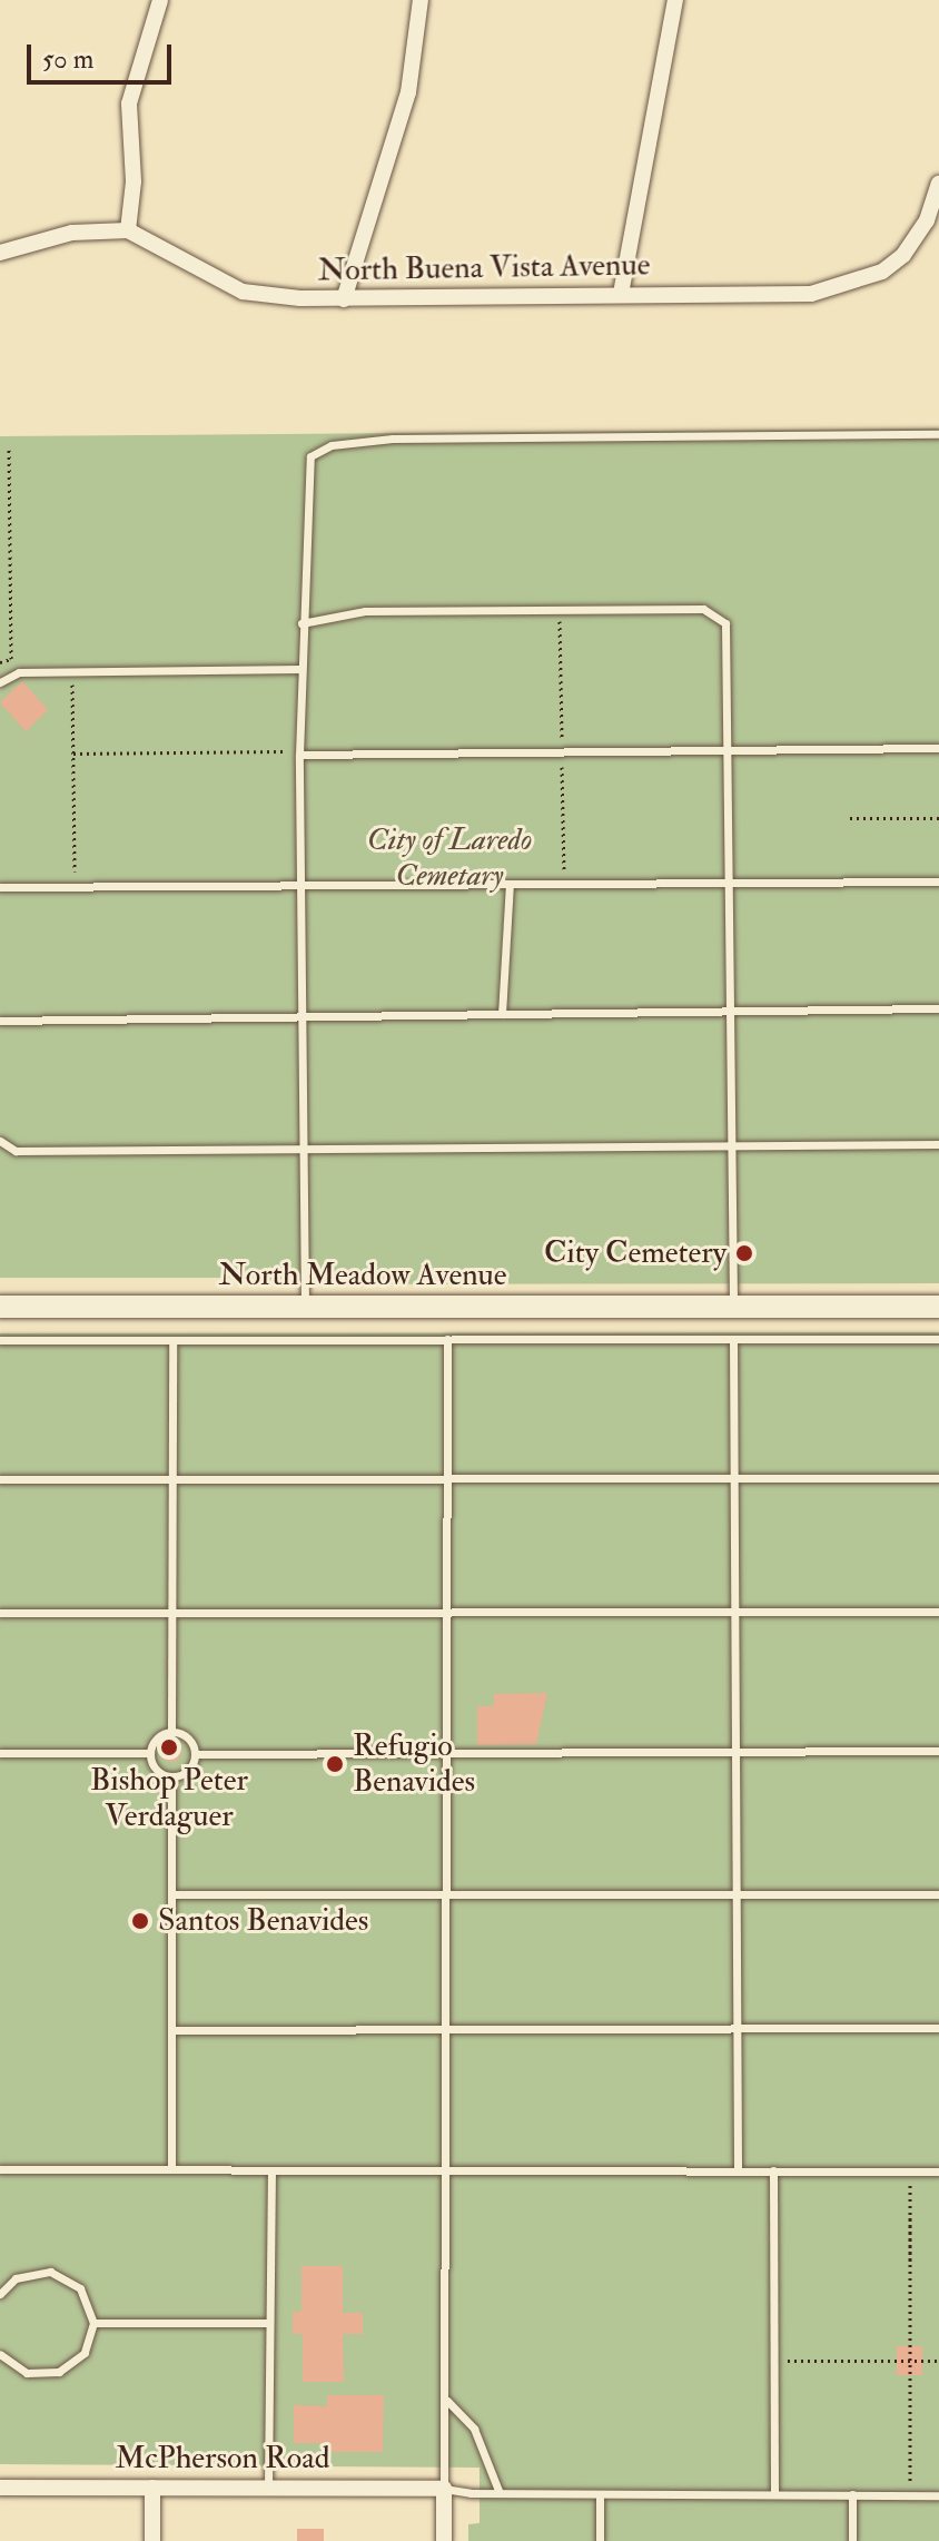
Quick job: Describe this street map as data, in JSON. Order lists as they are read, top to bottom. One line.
{"streets":{"main road":["North Meadow Avenue"],"street":["North Buena Vista Avenue","McPherson Road"]},"parks":["City of Laredo Cemetary"],"places":["City Cemetery","Bishop Peter Verdaguer","Refugio Benavides","Santos Benavides"],"scale_bar":"50 m"}
